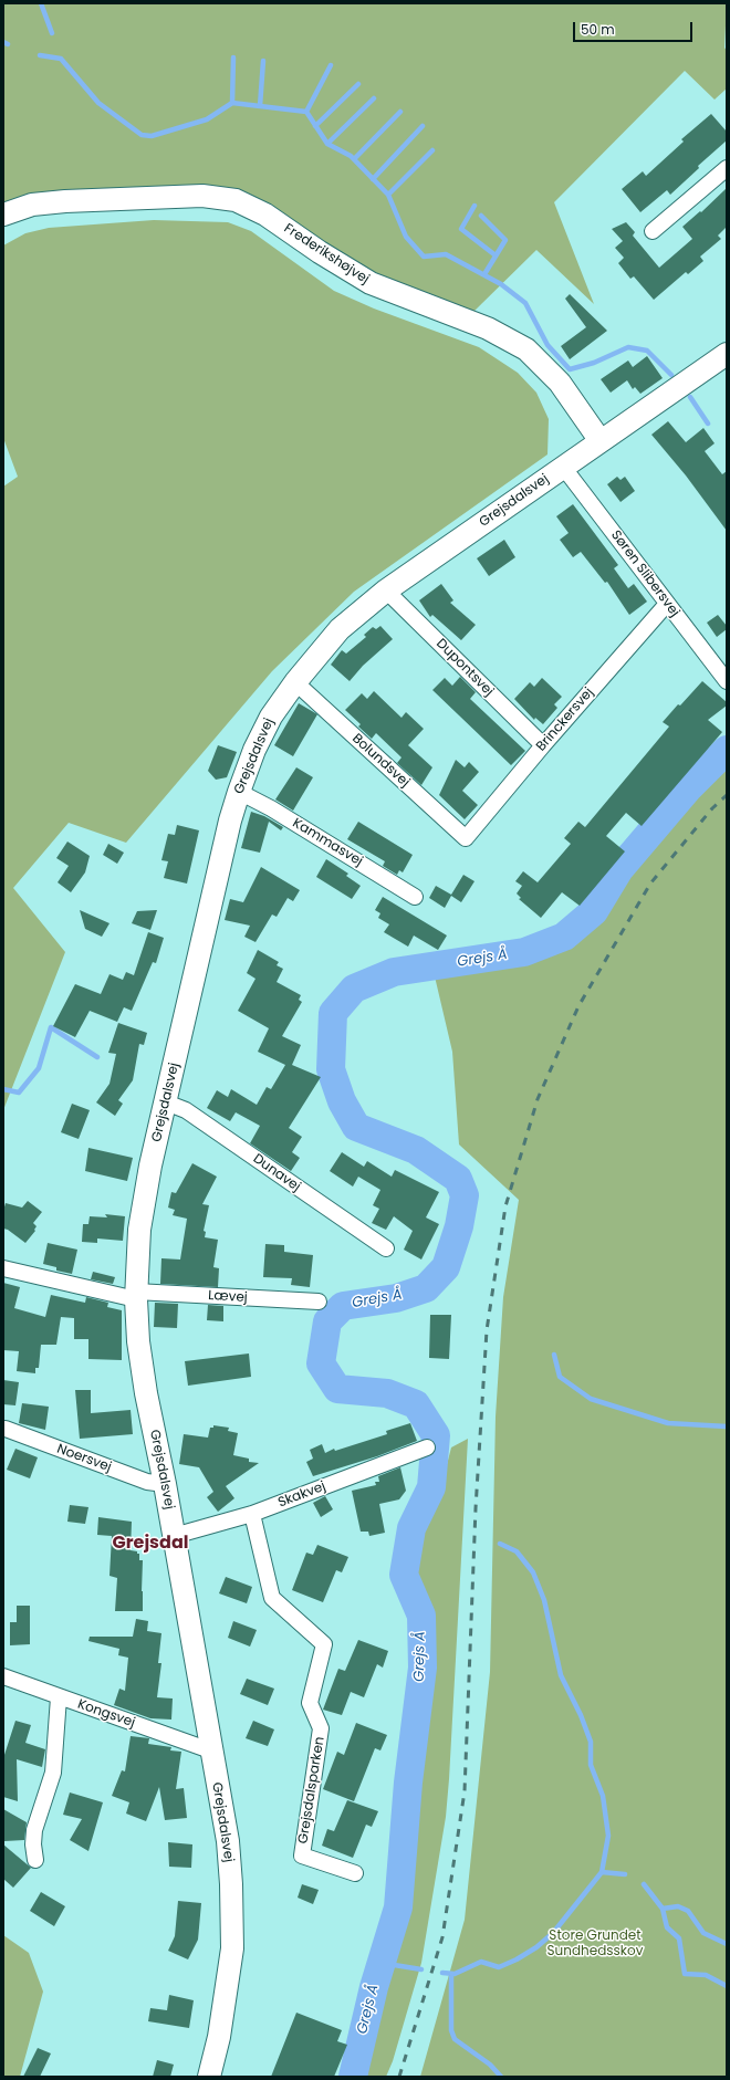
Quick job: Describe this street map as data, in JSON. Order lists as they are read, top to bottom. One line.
{"streets":{"street":["Frederikshøjvej","Grejsdalsvej","Søren Slibersvej","Dupontsvej","Brinckersvej","Bolundsvej","Kammasvej","Dunavej","Lævej","Noersvej","Skakvej","Kongsvej","Grejsdalsparken"]},"crossings":[["Frederikshøjvej","Grejsdalsvej"],["Grejsdalsvej","Søren Slibersvej"],["Grejsdalsvej","Dupontsvej"],["Grejsdalsvej","Bolundsvej"],["Grejsdalsvej","Kammasvej"],["Grejsdalsvej","Dunavej"],["Grejsdalsvej","Lævej"],["Grejsdalsvej","Noersvej"],["Grejsdalsvej","Skakvej"],["Grejsdalsvej","Kongsvej"],["Søren Slibersvej","Brinckersvej"],["Dupontsvej","Brinckersvej"],["Brinckersvej","Bolundsvej"],["Skakvej","Grejsdalsparken"]],"districts":["Grejsdal"],"water":["Grejs Å"],"parks":["Store Grundet Sundhedsskov"],"scale_bar":"50 m"}
